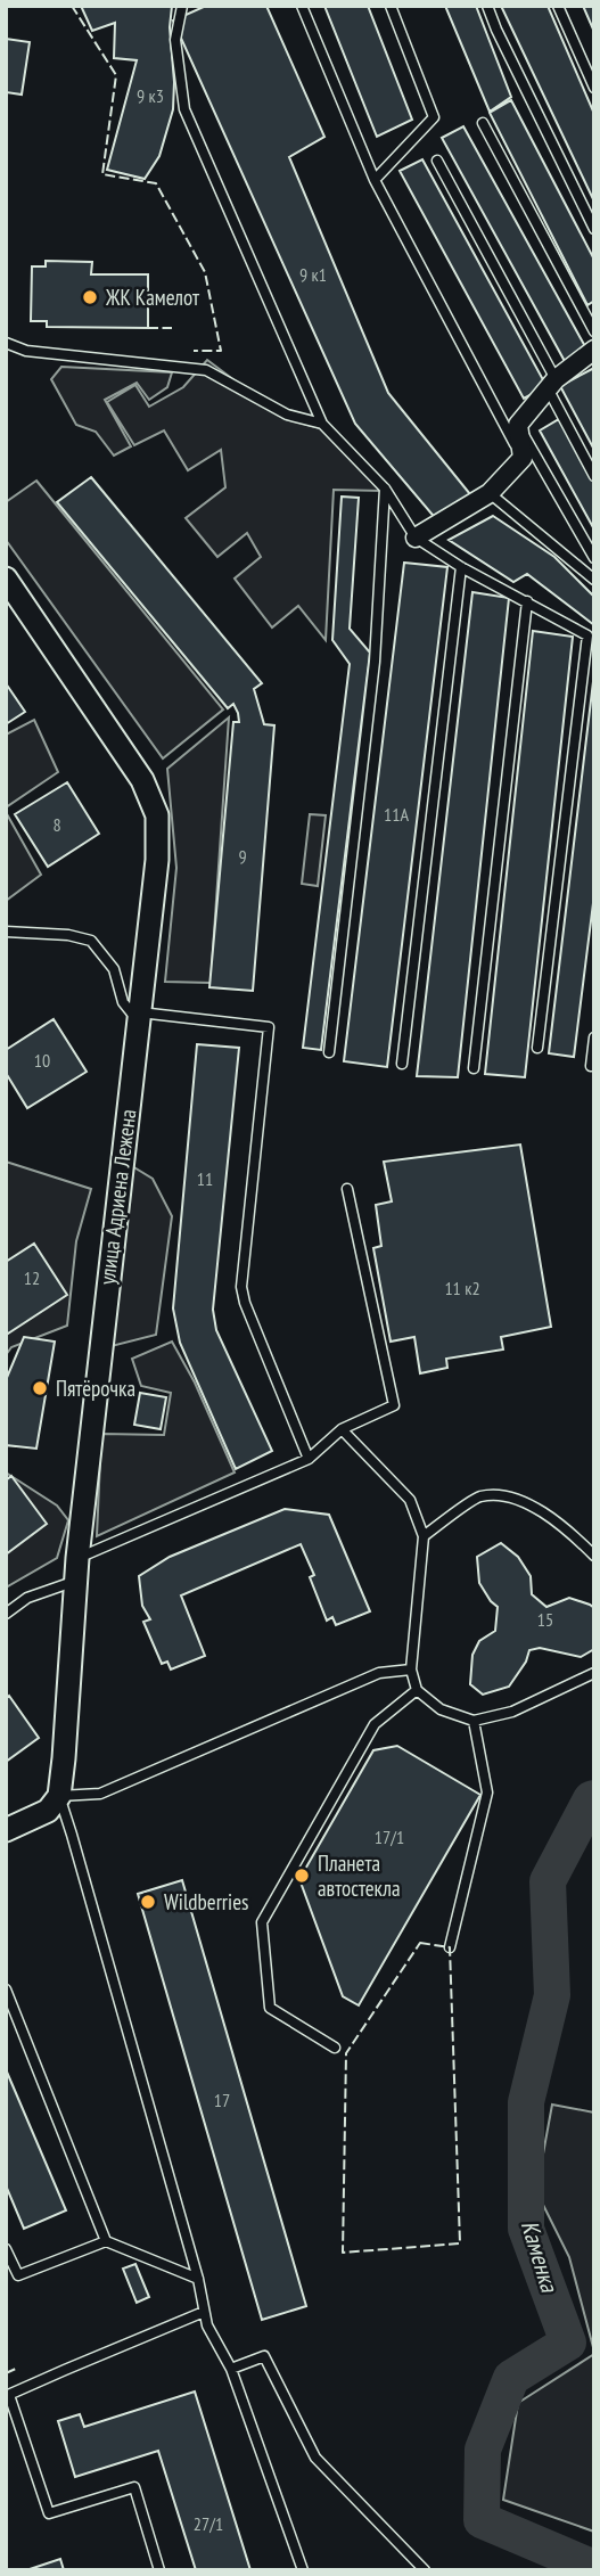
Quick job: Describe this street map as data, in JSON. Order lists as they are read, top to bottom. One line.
{"streets":{"street":["улица Адриена Лежена"]},"water":["Каменка"],"places":["ЖК Камелот","Пятёрочка","Планета автостекла","Wildberries"],"house_numbers":["9 к3","9 к1","11А","8","9","10","11","12","11 к2","15","17/1","17","27/1"]}
